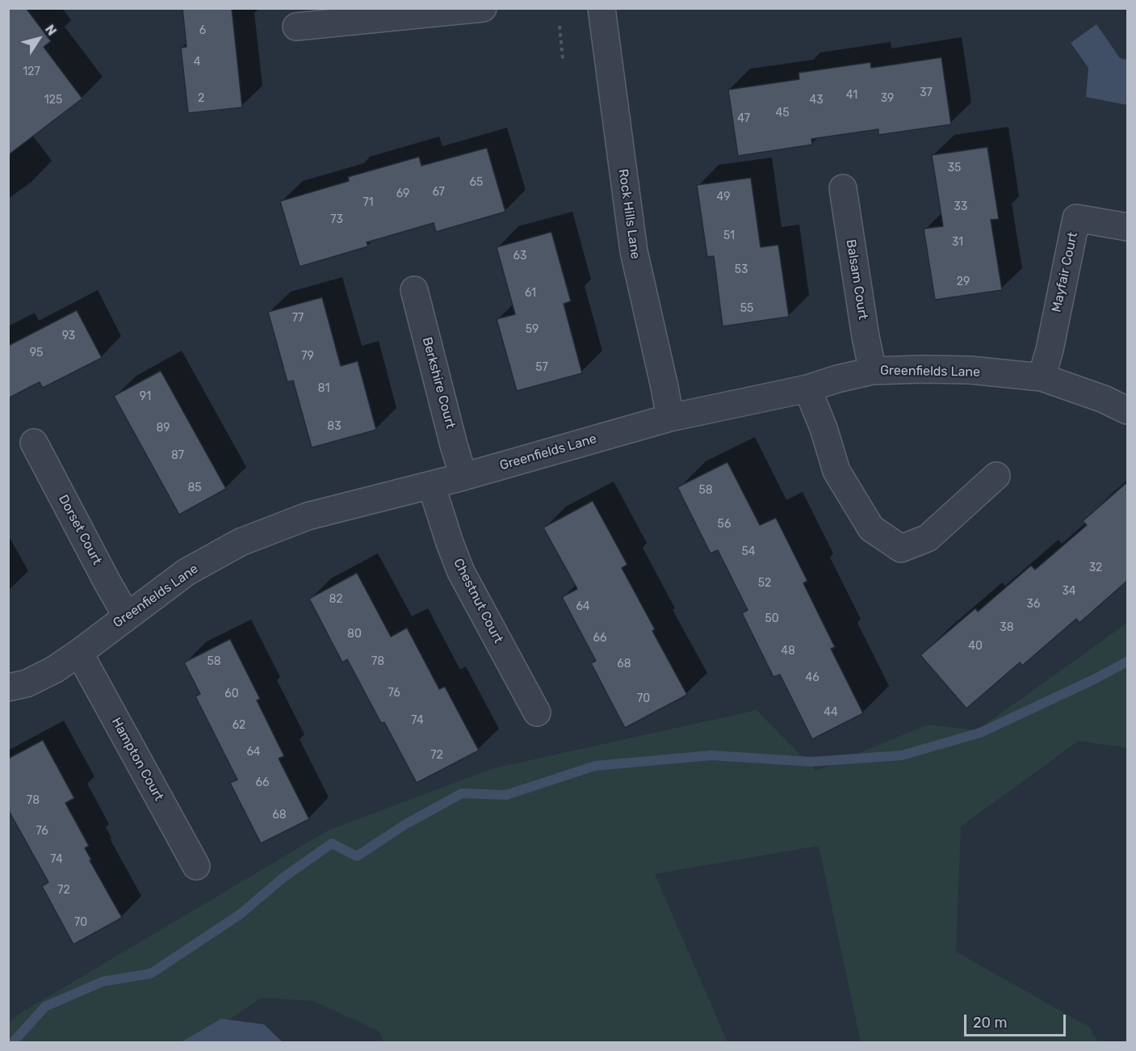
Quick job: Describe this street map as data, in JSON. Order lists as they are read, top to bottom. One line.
{"streets":{"lane":["Rock Hills Lane","Mayfair Court","Balsam Court","Greenfields Lane","Berkshire Court","Dorset Court","Chestnut Court","Hampton Court"]},"crossings":[["Rock Hills Lane","Greenfields Lane"],["Mayfair Court","Greenfields Lane"],["Balsam Court","Greenfields Lane"],["Greenfields Lane","Berkshire Court"],["Greenfields Lane","Dorset Court"],["Greenfields Lane","Chestnut Court"],["Greenfields Lane","Hampton Court"]],"house_numbers":["6","4","127","37","41","2","39","125","43","45","47","35","65","67","69","49","71","33","73","51","31","63","53","29","61","55","77","59","93","95","79","57","81","91","83","89","87","85","58","56","54","32","52","34","82","36","64","50","38","80","66","40","48","58","78","68","46","76","60","70","44","74","62","64","72","66","78","68","76","74","72","70"],"scale_bar":"20 m","north":"top right"}
